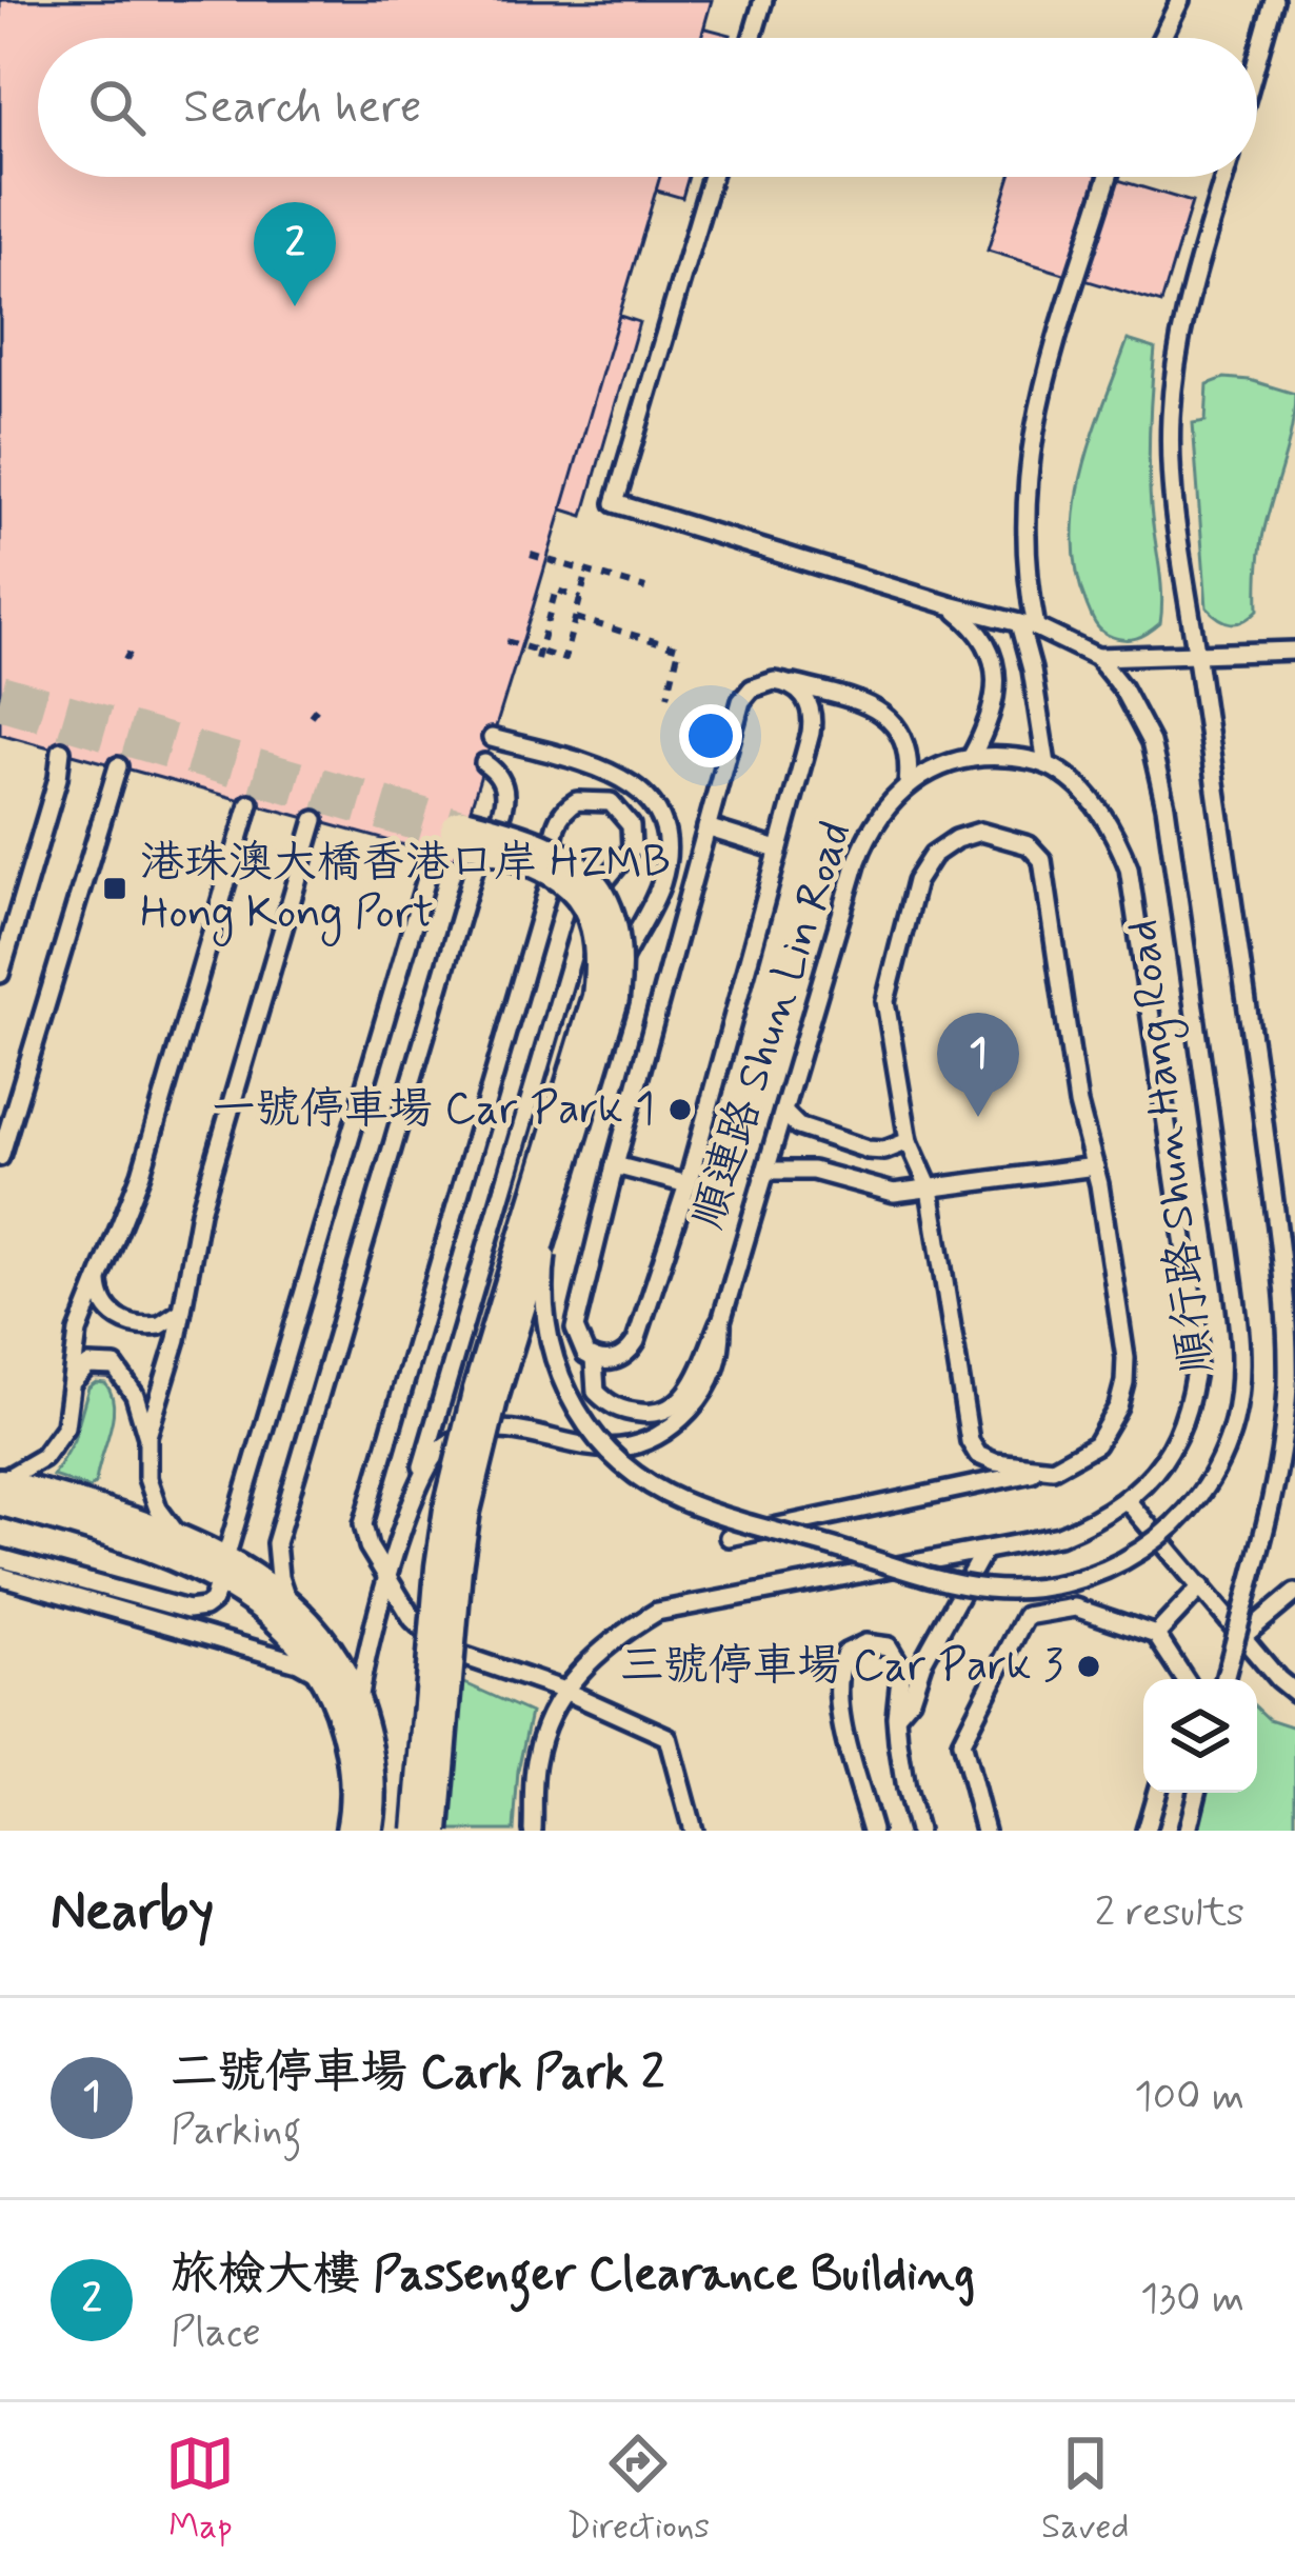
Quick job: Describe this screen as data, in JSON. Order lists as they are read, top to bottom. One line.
{"streets":{"lane":["順連路 Shun Lin Road","順行路 Shun Hang Road"]},"places":{"transit":["港珠澳大橋香港口岸 HZMB Hong Kong Port"],"other":["一號停車場 Car Park 1","三號停車場 Car Park 3"]},"page":{"search":"Search here","pins":["2","1"],"heading":["Nearby","2 results"],"list":[{"mark":"1","name":"二號停車場 Cark Park 2","note":"Parking","value":"100 m"},{"mark":"2","name":"旅檢大樓 Passenger Clearance Building","note":"Place","value":"130 m"}],"nav":["Map","Directions","Saved"]}}
